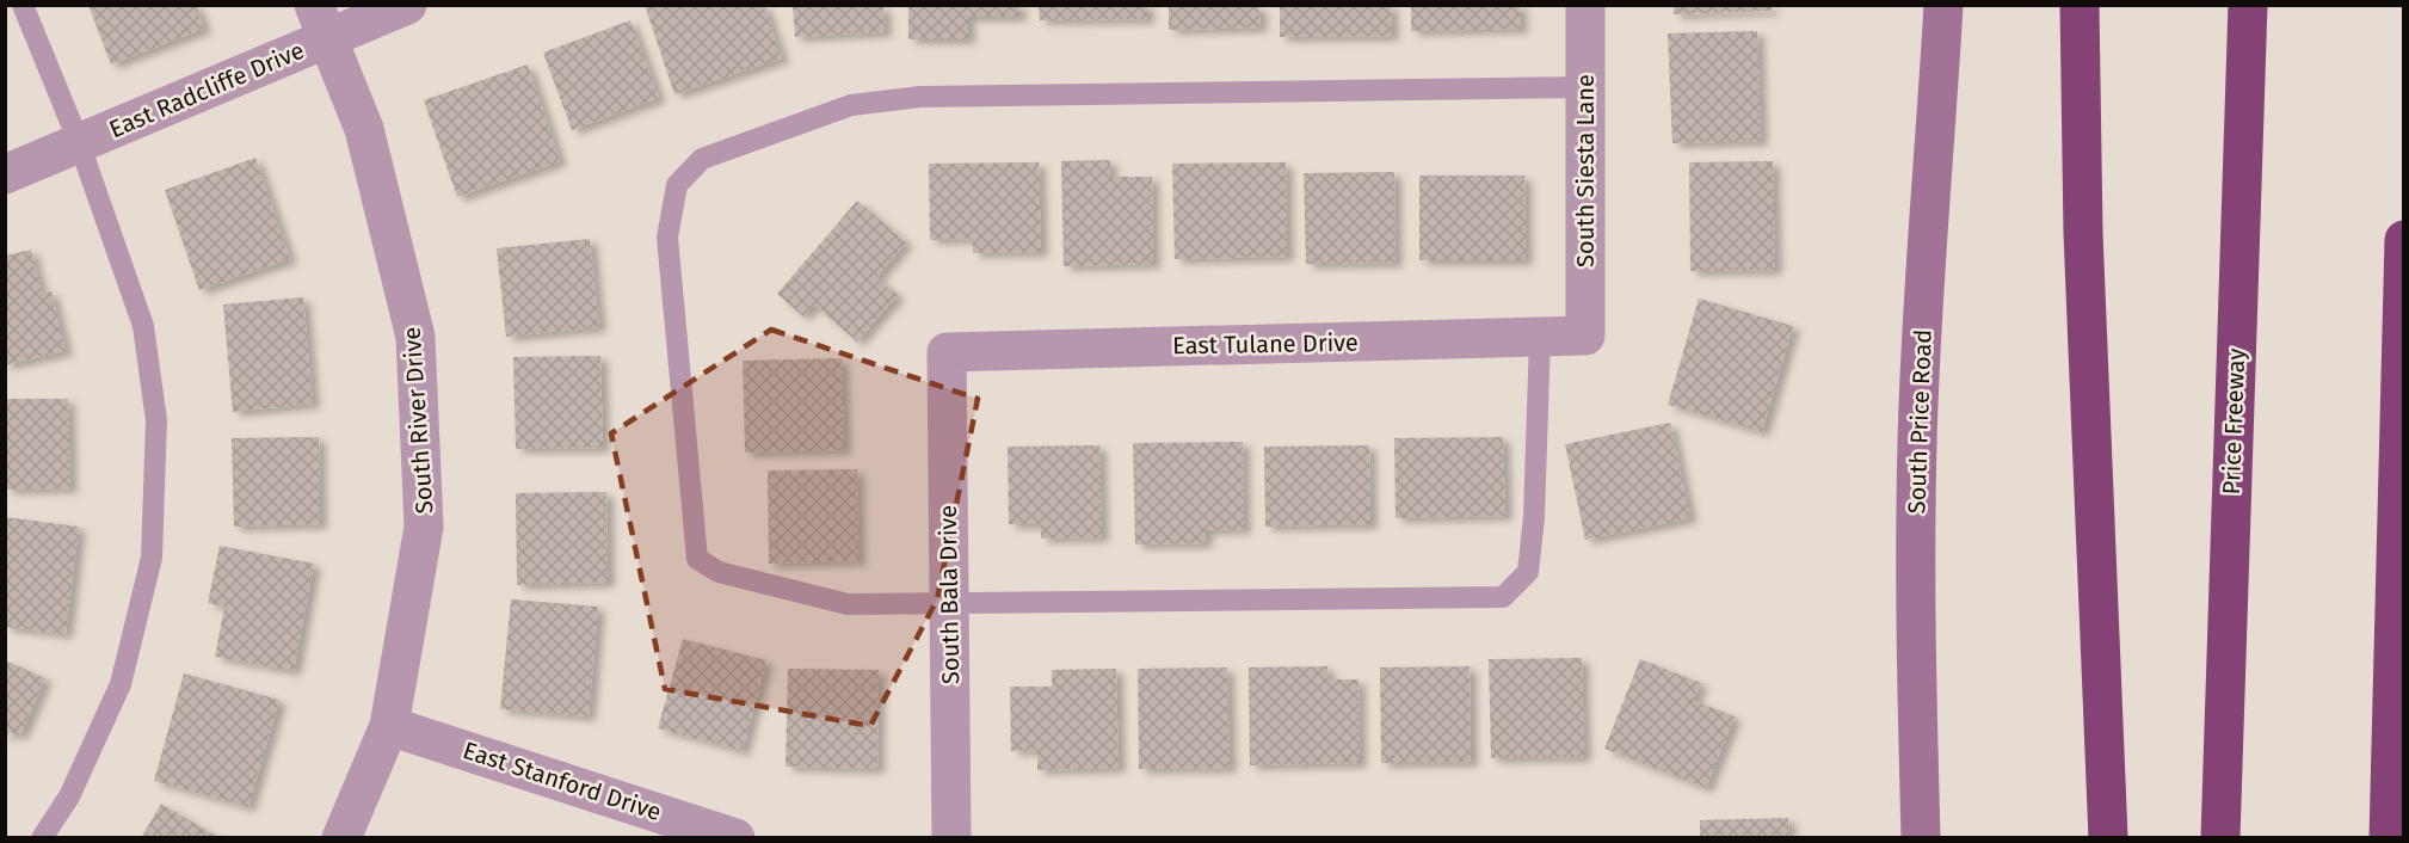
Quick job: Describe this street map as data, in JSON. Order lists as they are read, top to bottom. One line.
{"streets":{"highway":["Price Freeway"],"main road":["South Price Road"],"street":["East Radcliffe Drive","South Siesta Lane","East Tulane Drive","South River Drive","South Bala Drive","East Stanford Drive"]},"crossings":[["East Radcliffe Drive","South River Drive"],["South Siesta Lane","East Tulane Drive"],["East Tulane Drive","South Bala Drive"],["South River Drive","East Stanford Drive"]]}
